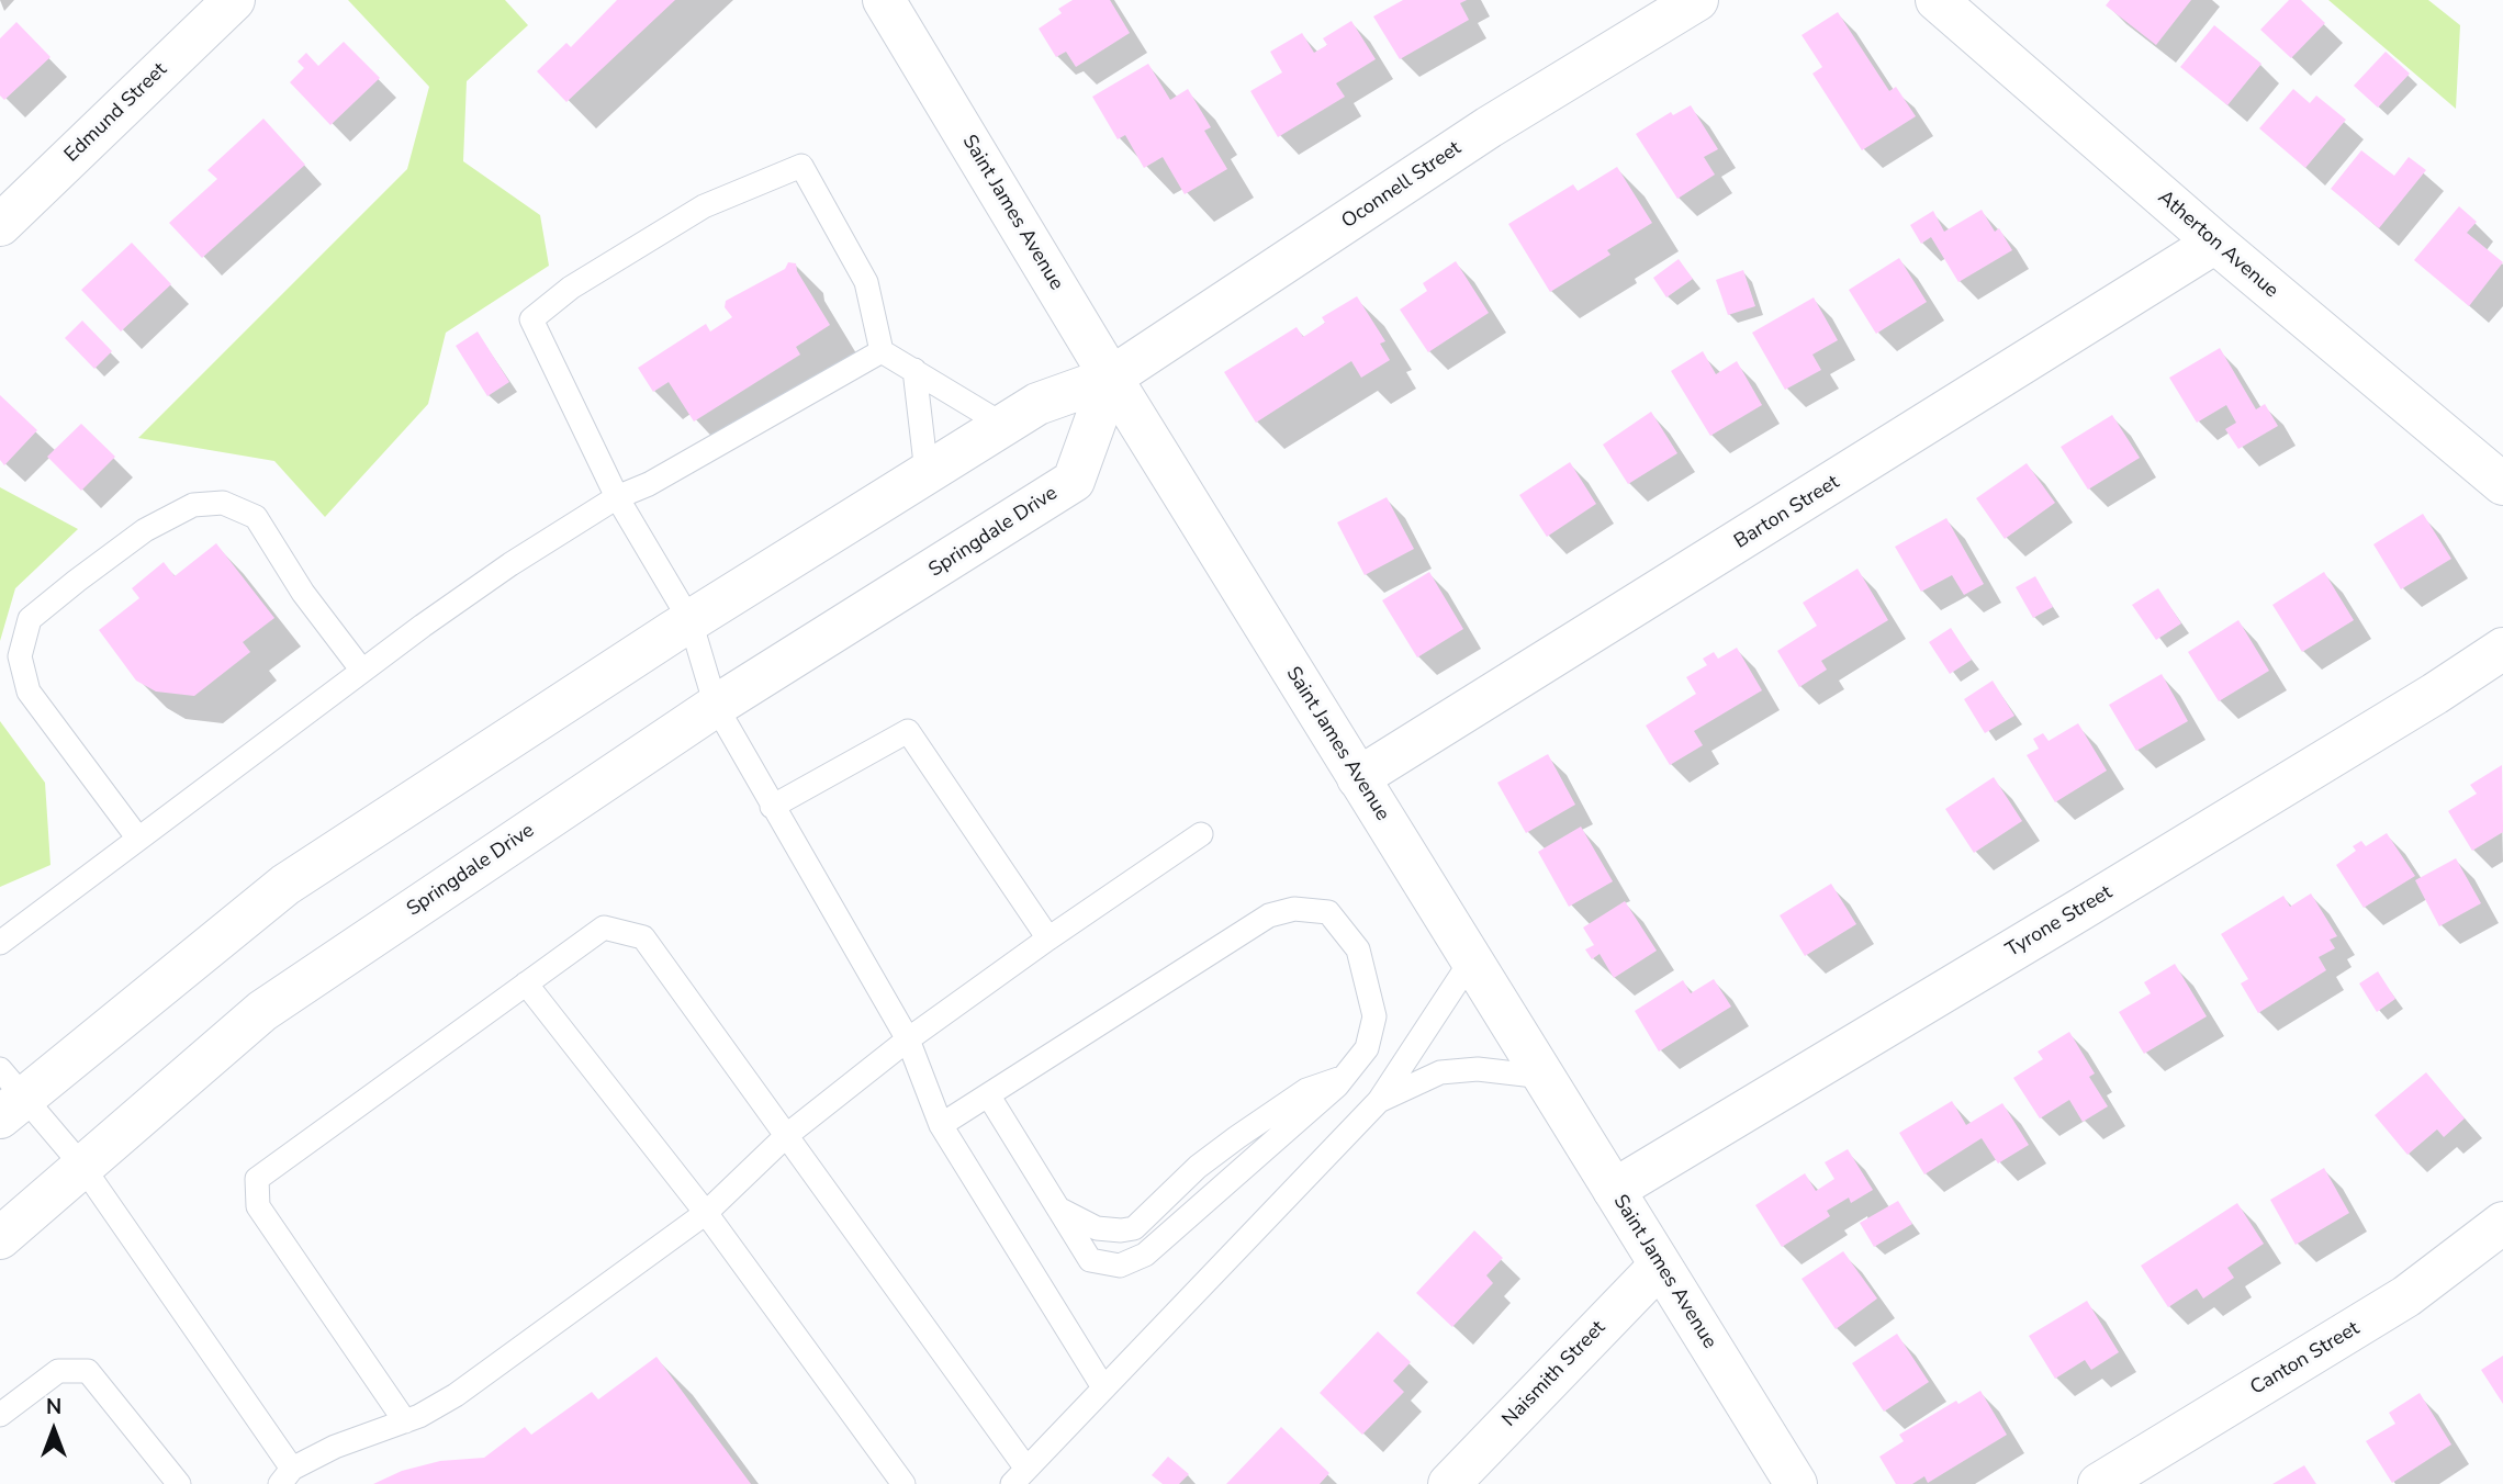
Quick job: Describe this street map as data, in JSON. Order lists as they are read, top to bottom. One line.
{"streets":{"street":["Edmund Street","Oconnell Street","Saint James Avenue","Atherton Avenue","Barton Street","Springdale Drive","Tyrone Street","Canton Street","Naismith Street"]},"crossings":[["Oconnell Street","Saint James Avenue"],["Oconnell Street","Springdale Drive"],["Saint James Avenue","Barton Street"],["Saint James Avenue","Springdale Drive"],["Saint James Avenue","Tyrone Street"],["Saint James Avenue","Naismith Street"],["Atherton Avenue","Barton Street"]],"north":"top"}
